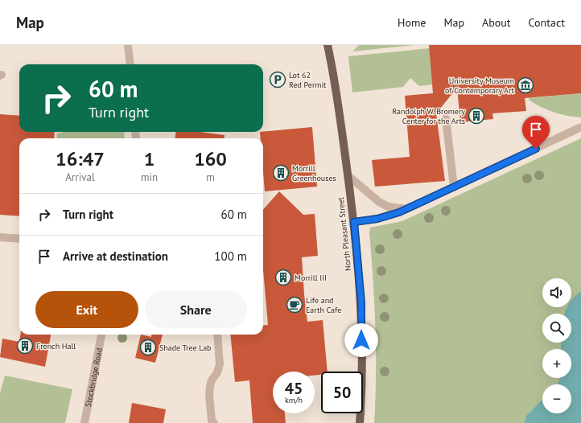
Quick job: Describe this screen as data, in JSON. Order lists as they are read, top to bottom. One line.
{"streets":{"main road":["North Pleasant Street"],"lane":["Stockbridge Road"]},"places":{"parking":["Lot 62 Red Permit"],"museum":["University Museum of Contemporary Art"],"building":["Randolph W. Bromery Center for the Arts","Morrill Greenhouses","Morrill III","French Hall","Shade Tree Lab"],"cafe":["Life and Earth Cafe"]},"page":{"header":"Map","nav":["Home","Map","About","Contact"],"turn":["60 m","Turn right"],"eta":["16:47","Arrival","1","min","160","m"],"list":[{"name":"Turn right","value":"60 m"},{"name":"Arrive at destination","value":"100 m"}],"map_buttons":["+","−"],"buttons":["Exit","Share"],"speed":"45 km/h","limit":"50"}}
